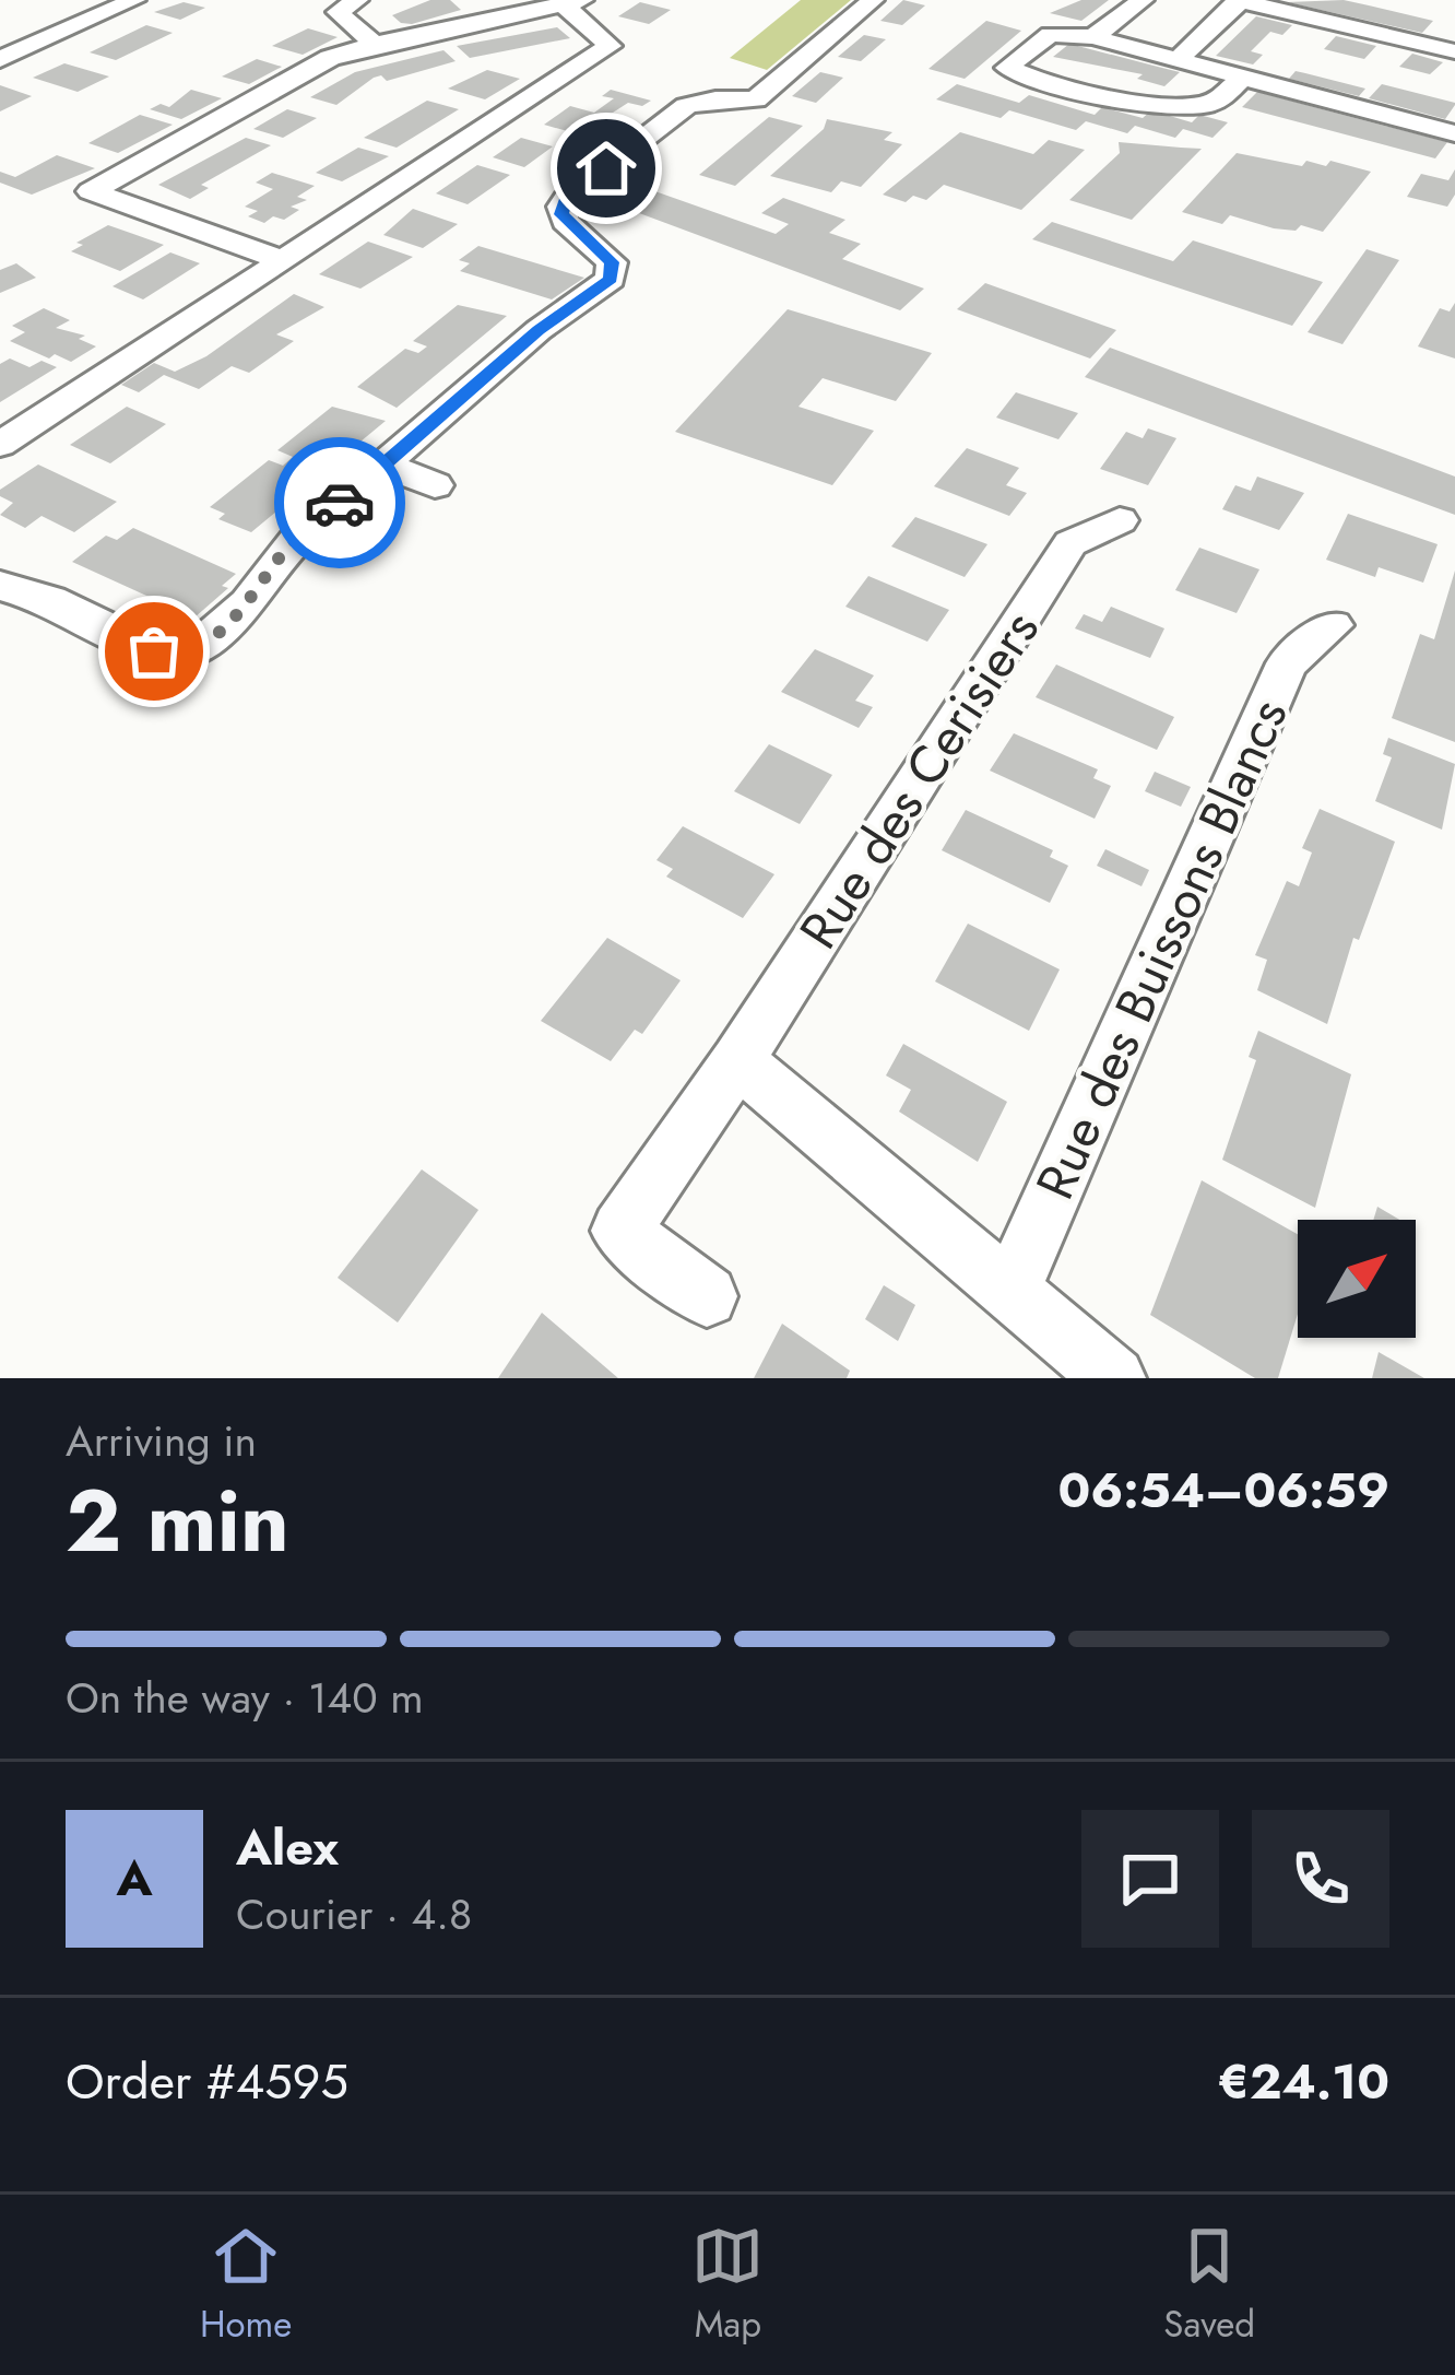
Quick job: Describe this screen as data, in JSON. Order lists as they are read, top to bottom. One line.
{"streets":{"street":["Rue des Cerisiers","Rue des Buissons Blancs"]},"north":"top right","page":{"heading":["2 min","Arriving in","06:54–06:59"],"panel":["Alex","Courier · 4.8","Order #4595","€24.10"],"bar":"On the way · 140 m","round":"A","tabs":["Home","Map","Saved"]}}
